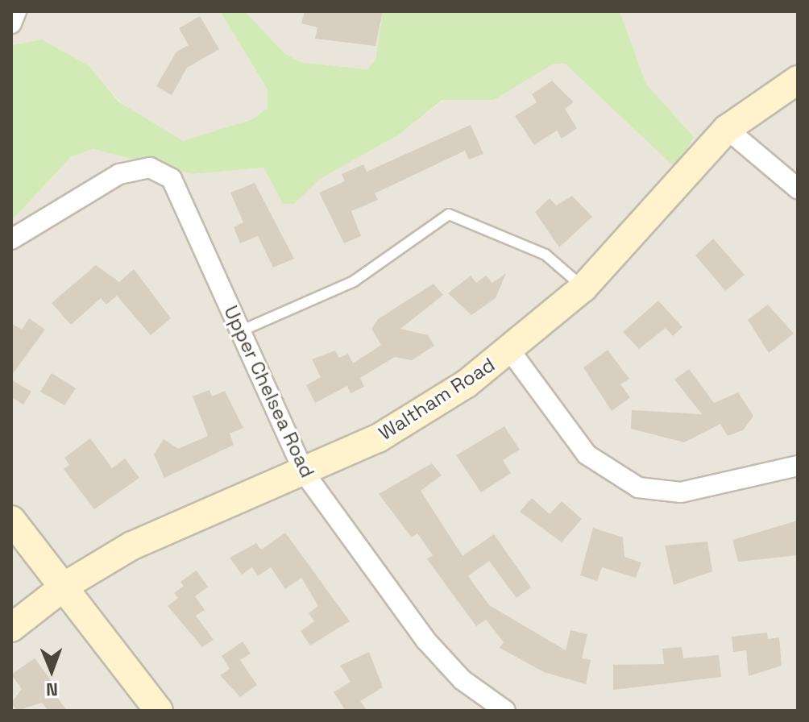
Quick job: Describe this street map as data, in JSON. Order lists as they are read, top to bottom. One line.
{"streets":{"street":["Upper Chelsea Road","Waltham Road"]},"crossings":[["Upper Chelsea Road","Waltham Road"]],"north":"bottom"}
